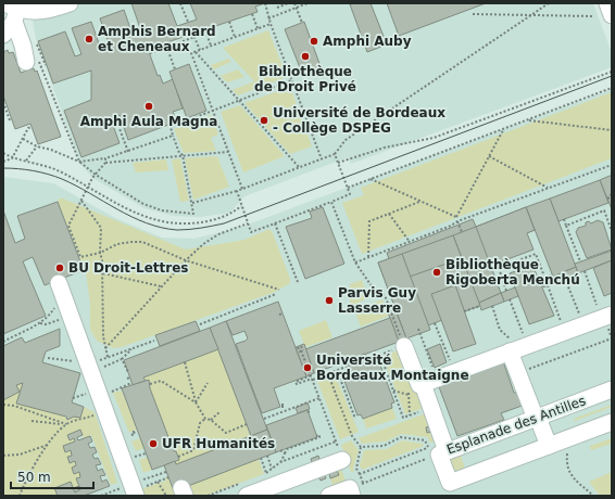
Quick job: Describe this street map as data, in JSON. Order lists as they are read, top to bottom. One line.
{"streets":{"street":["Esplanade des Antilles"]},"places":["Amphis Bernard et Cheneaux","Amphi Auby","Bibliothèque de Droit Privé","Amphi Aula Magna","Université de Bordeaux - Collège DSPEG","BU Droit-Lettres","Bibliothèque Rigoberta Menchú","Parvis Guy Lasserre","Université Bordeaux Montaigne","UFR Humanités"],"scale_bar":"50 m"}
